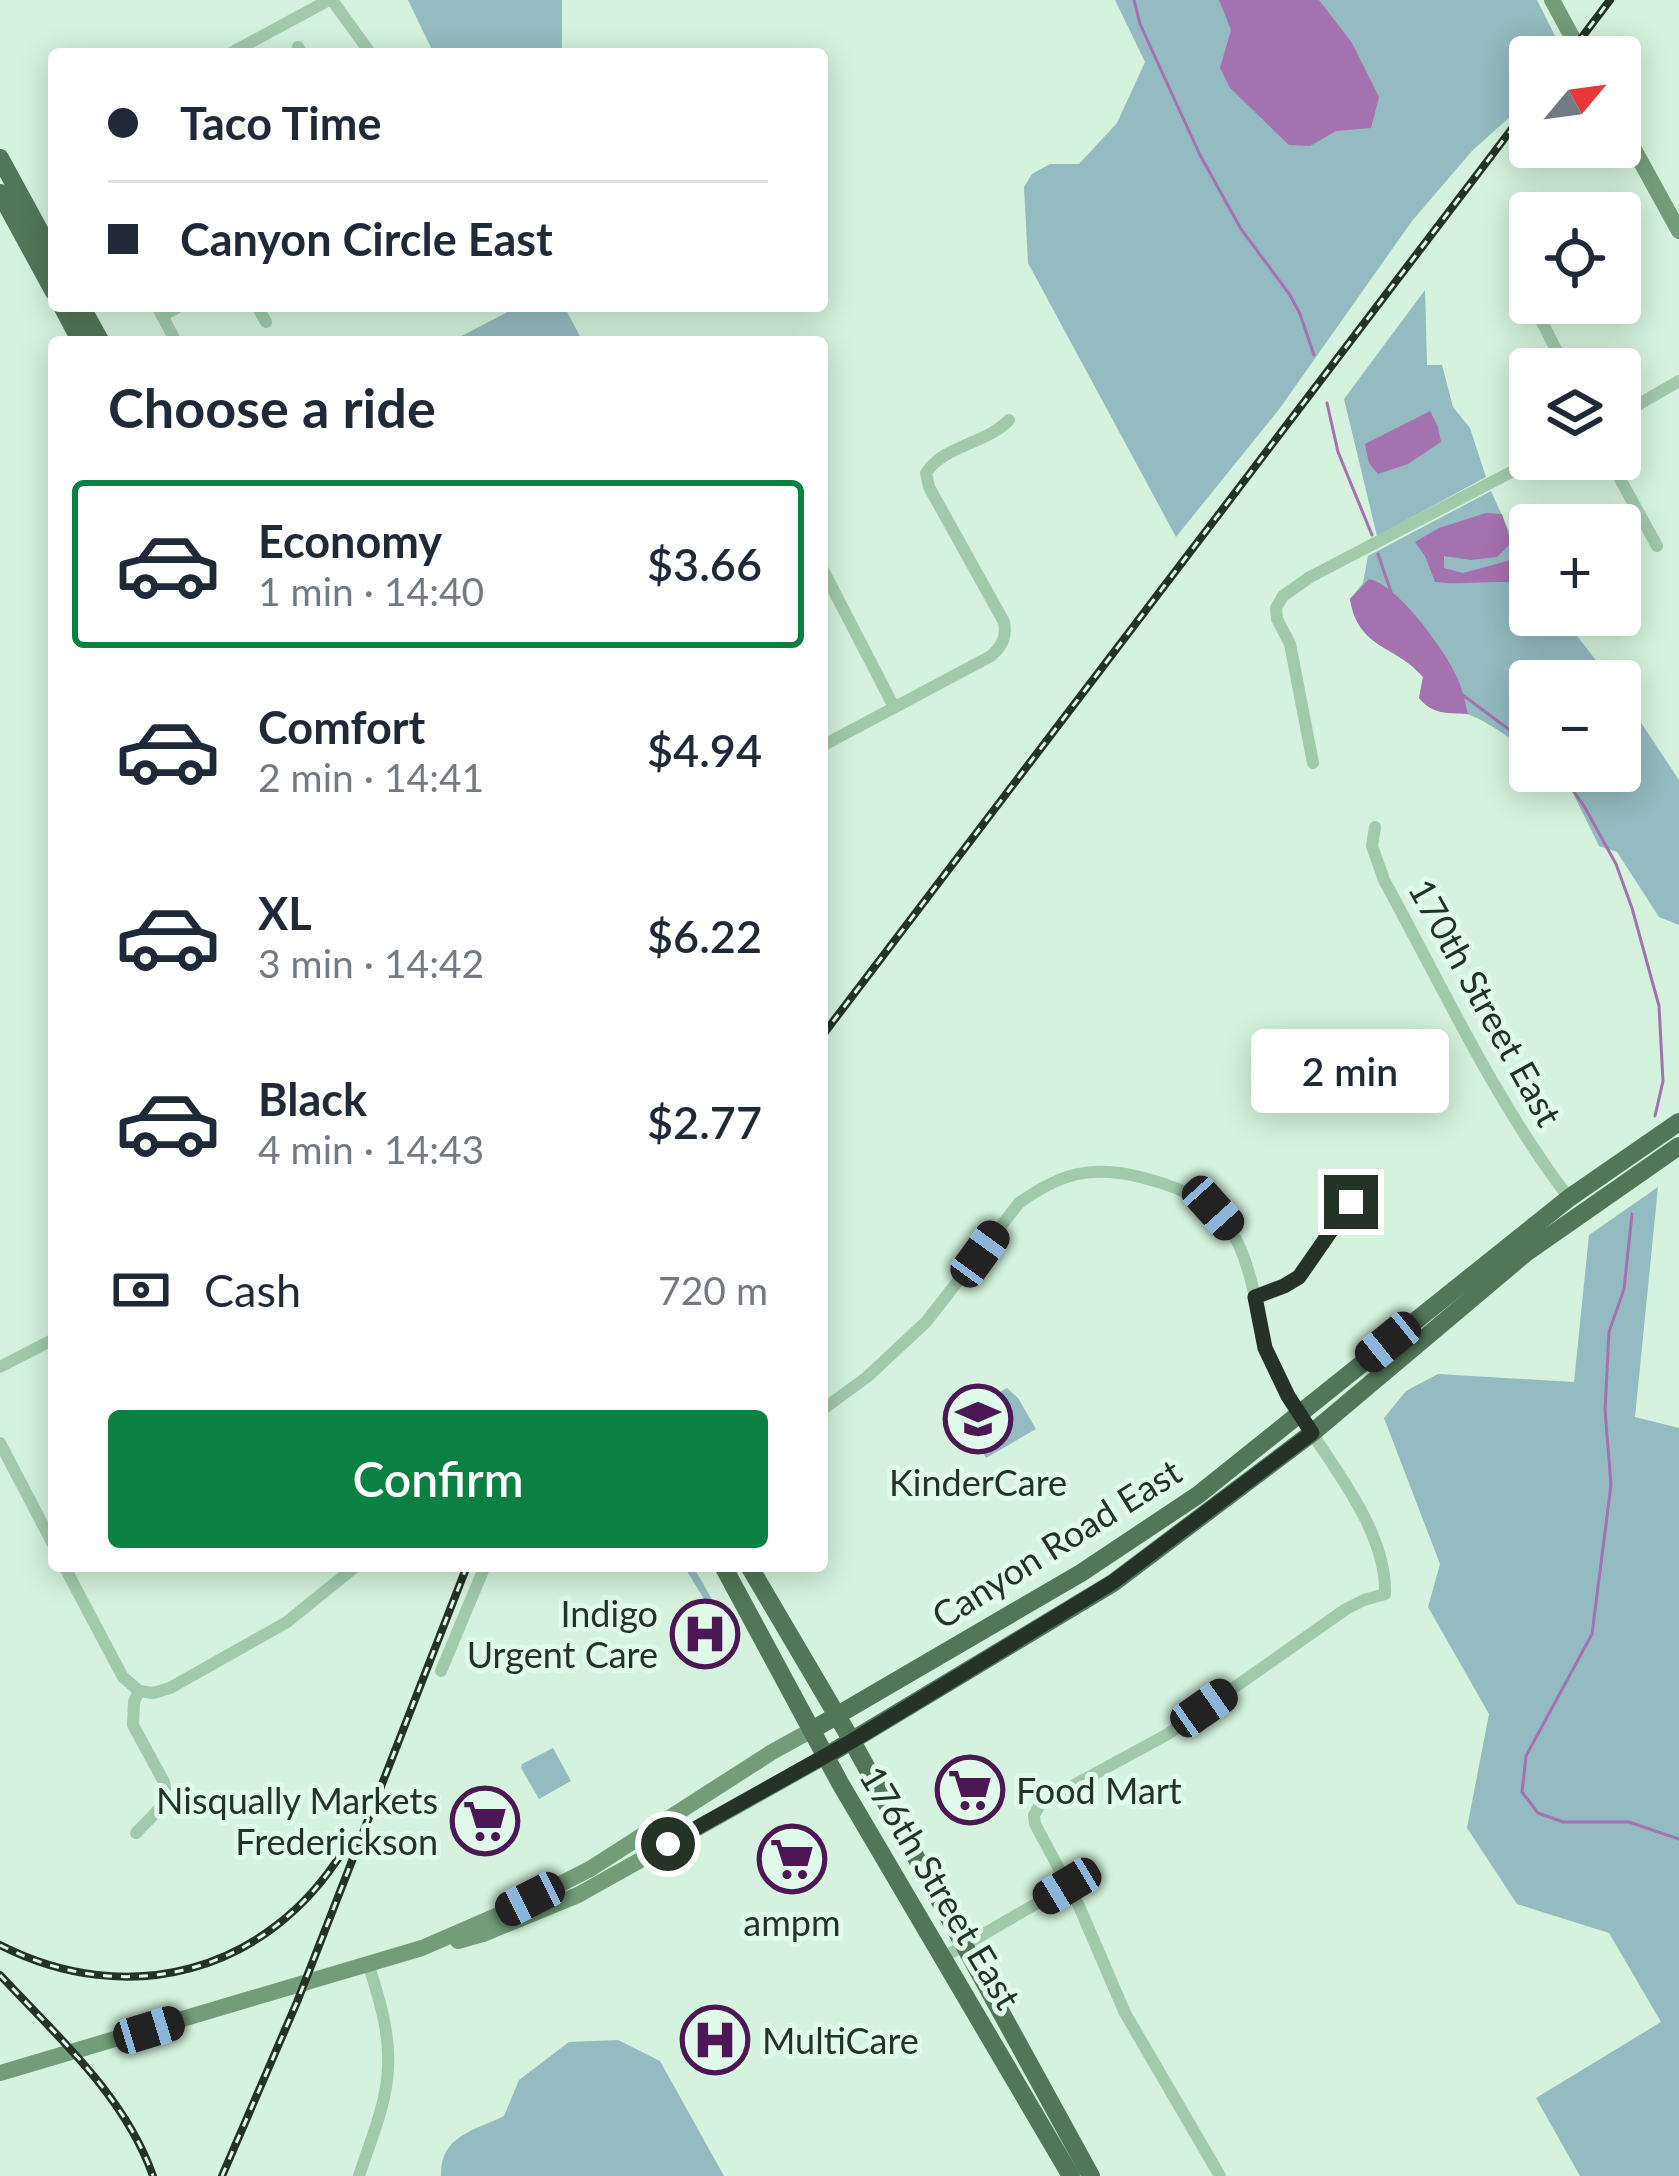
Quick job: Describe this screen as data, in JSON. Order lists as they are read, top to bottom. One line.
{"streets":{"main road":["Canyon Road East","176th Street East"],"street":["170th Street East"]},"crossings":[["170th Street East","Canyon Road East"],["Canyon Road East","176th Street East"]],"places":{"school or university":["KinderCare"],"hospital":["Indigo Urgent Care","MultiCare"],"supermarket":["Food Mart","Nisqually Markets Frederickson","ampm"]},"north":"top right","page":{"map_buttons":["+","−"],"banner":["Taco Time","Canyon Circle East"],"heading":"Choose a ride","list":[{"name":"Economy","note":"1 min · 14:40","value":"$3.66"},{"name":"Comfort","note":"2 min · 14:41","value":"$4.94"},{"name":"XL","note":"3 min · 14:42","value":"$6.22"},{"name":"Black","note":"4 min · 14:43","value":"$2.77"}],"bubble":"2 min","pay":["Cash","720 m"],"buttons":"Confirm"}}
